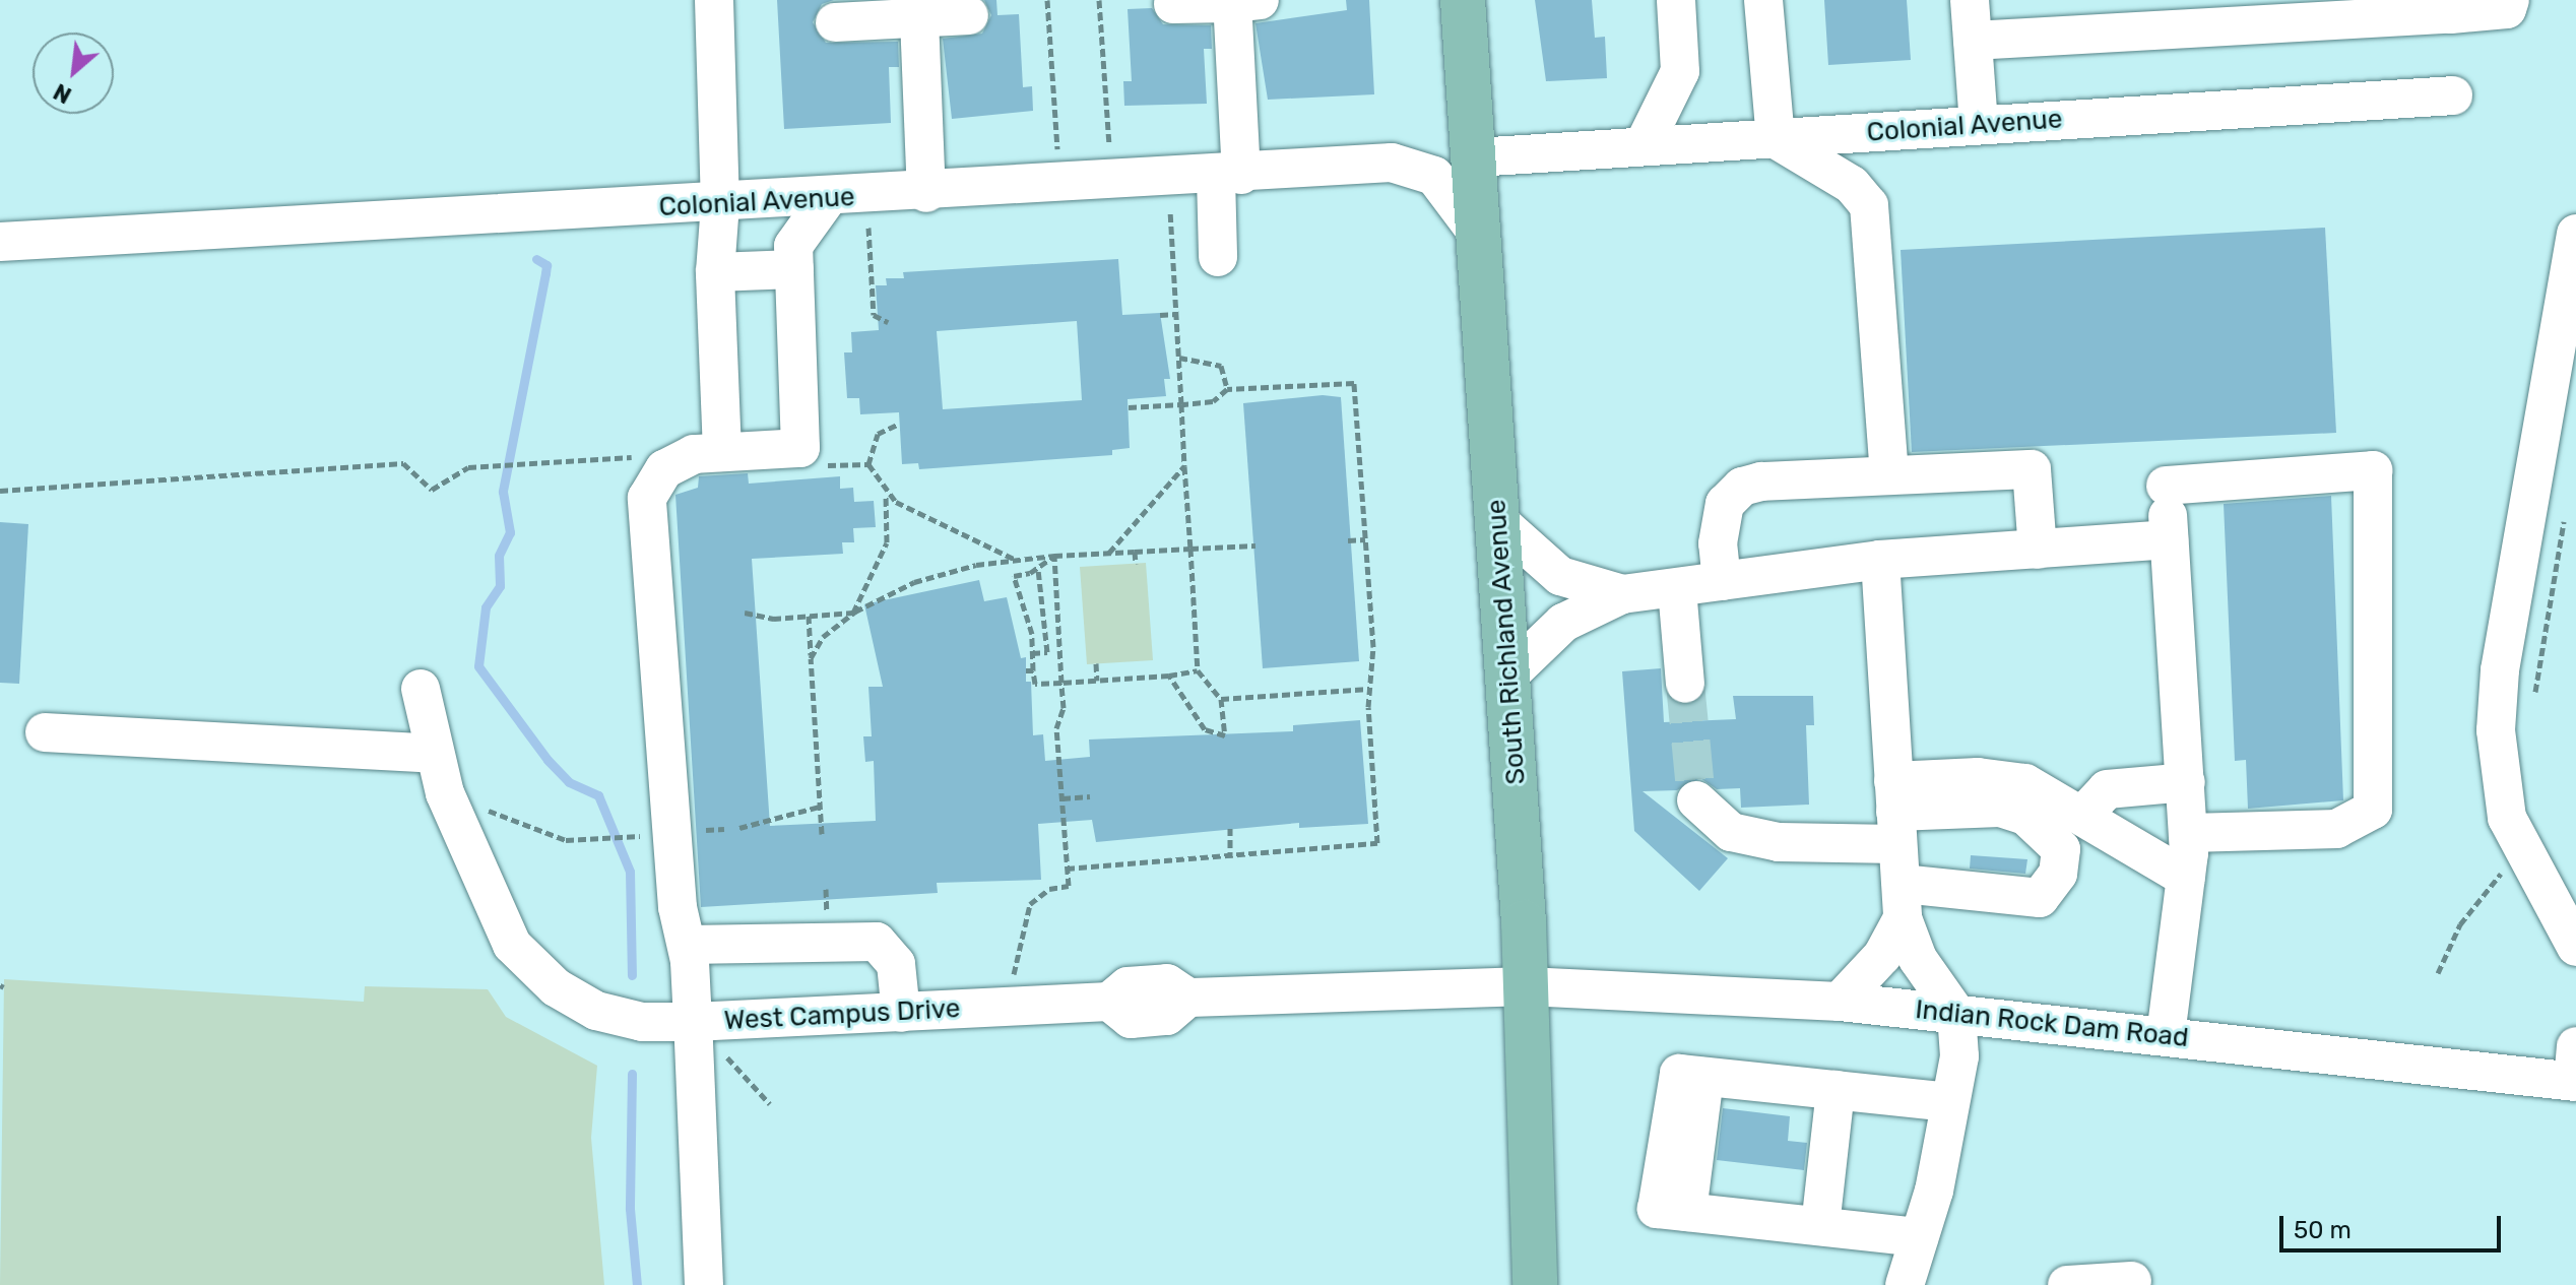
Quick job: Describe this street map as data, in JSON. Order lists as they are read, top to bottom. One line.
{"streets":{"main road":["South Richland Avenue"],"street":["Colonial Avenue","West Campus Drive","Indian Rock Dam Road"]},"crossings":[["Colonial Avenue","South Richland Avenue"],["South Richland Avenue","West Campus Drive"],["South Richland Avenue","Indian Rock Dam Road"],["West Campus Drive","Indian Rock Dam Road"]],"scale_bar":"50 m","north":"bottom left"}
